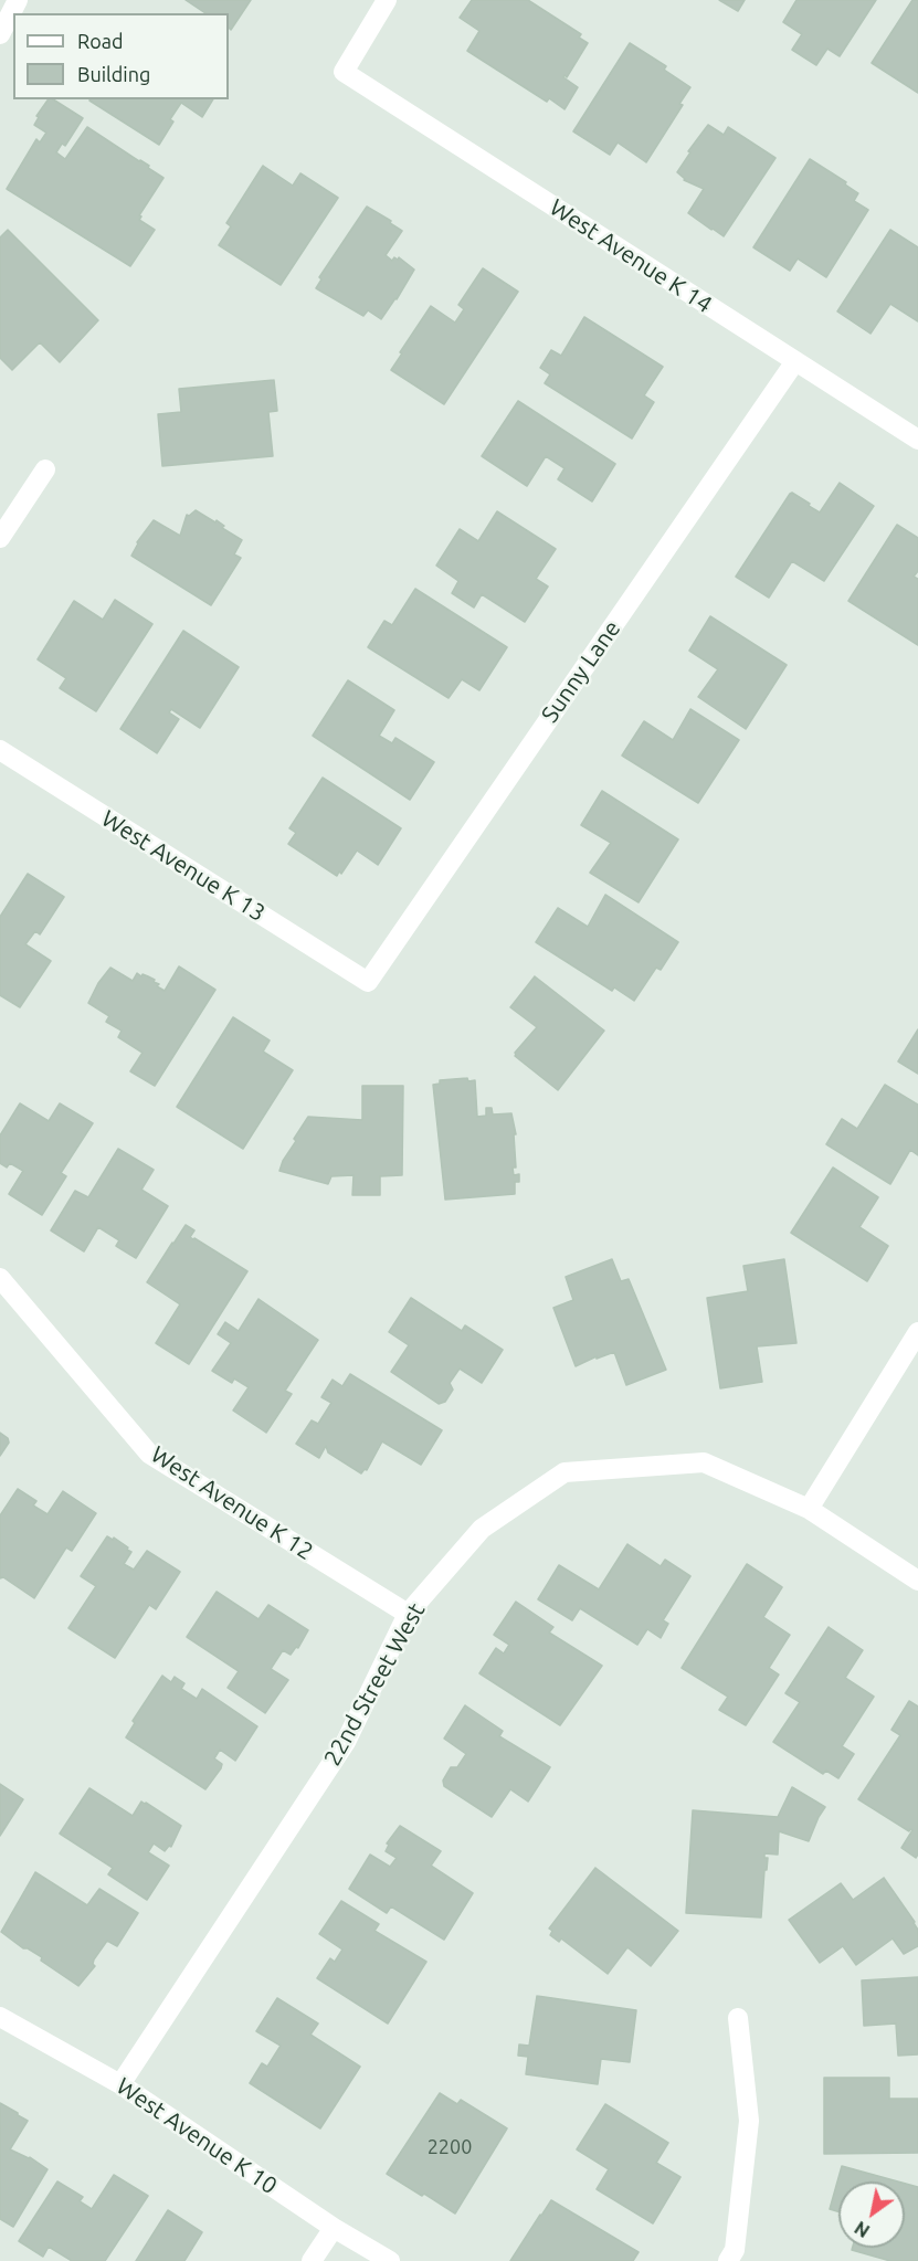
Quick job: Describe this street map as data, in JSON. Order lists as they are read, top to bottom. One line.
{"streets":{"street":["West Avenue K 14","Sunny Lane","West Avenue K 13","West Avenue K 12","22nd Street West","West Avenue K 10"]},"crossings":[["West Avenue K 14","Sunny Lane"],["Sunny Lane","West Avenue K 13"],["West Avenue K 12","22nd Street West"],["22nd Street West","West Avenue K 10"]],"house_numbers":["2200"],"legend":["Road","Building"],"north":"bottom left"}
